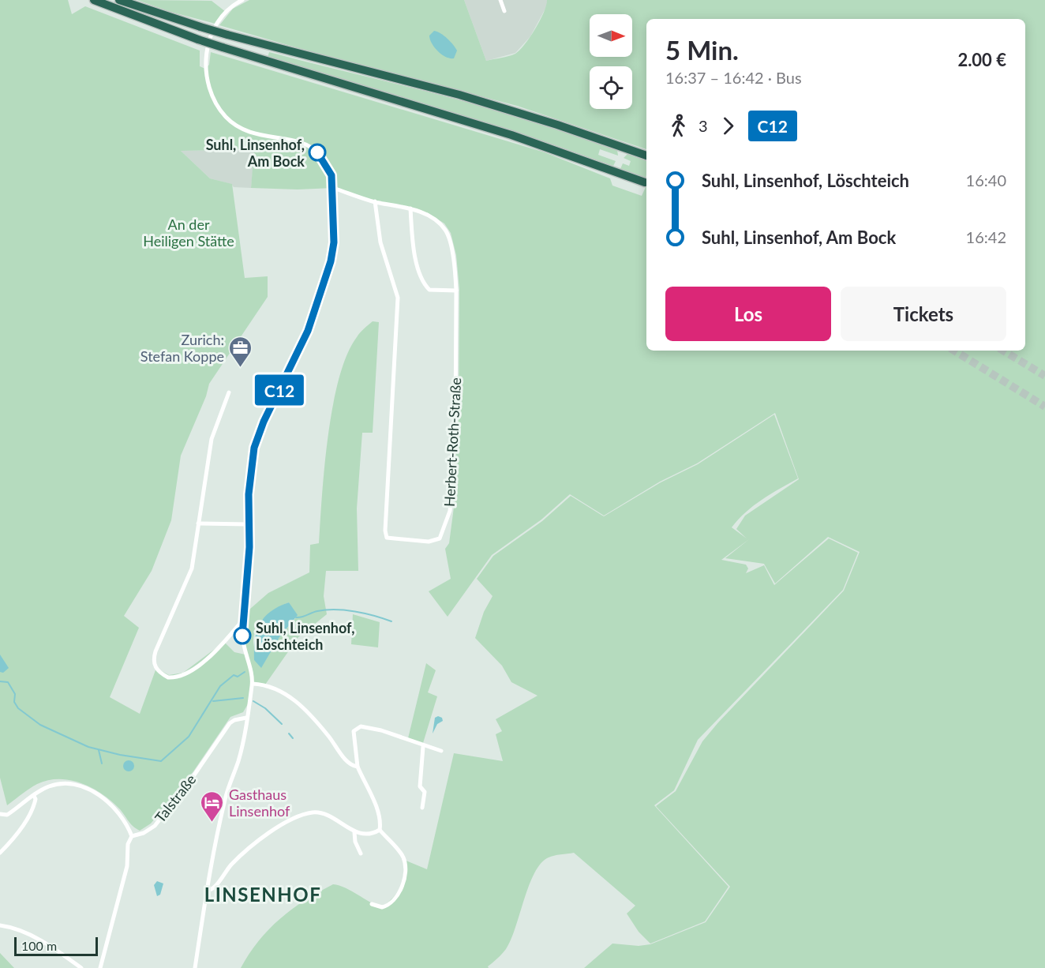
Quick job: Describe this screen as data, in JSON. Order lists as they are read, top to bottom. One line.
{"streets":{"street":["Herbert-Roth-Straße","Talstraße"]},"districts":["LINSENHOF"],"parks":["An der Heiligen Stätte"],"places":{"other":["Suhl, Linsenhof, Am Bock","Suhl, Linsenhof, Löschteich"],"office":["Zurich: Stefan Koppe"],"hotel":["Gasthaus Linsenhof"]},"lines":["bus line C12"],"scale_bar":"100 m","north":"right","page":{"on_map":"C12","heading":["5 Min.","16:37 – 16:42 · Bus","2.00 €"],"legs":["3","C12"],"list":[{"name":"Suhl, Linsenhof, Löschteich","value":"16:40"},{"name":"Suhl, Linsenhof, Am Bock","value":"16:42"}],"buttons":["Los","Tickets"],"scale":"100 m"}}
